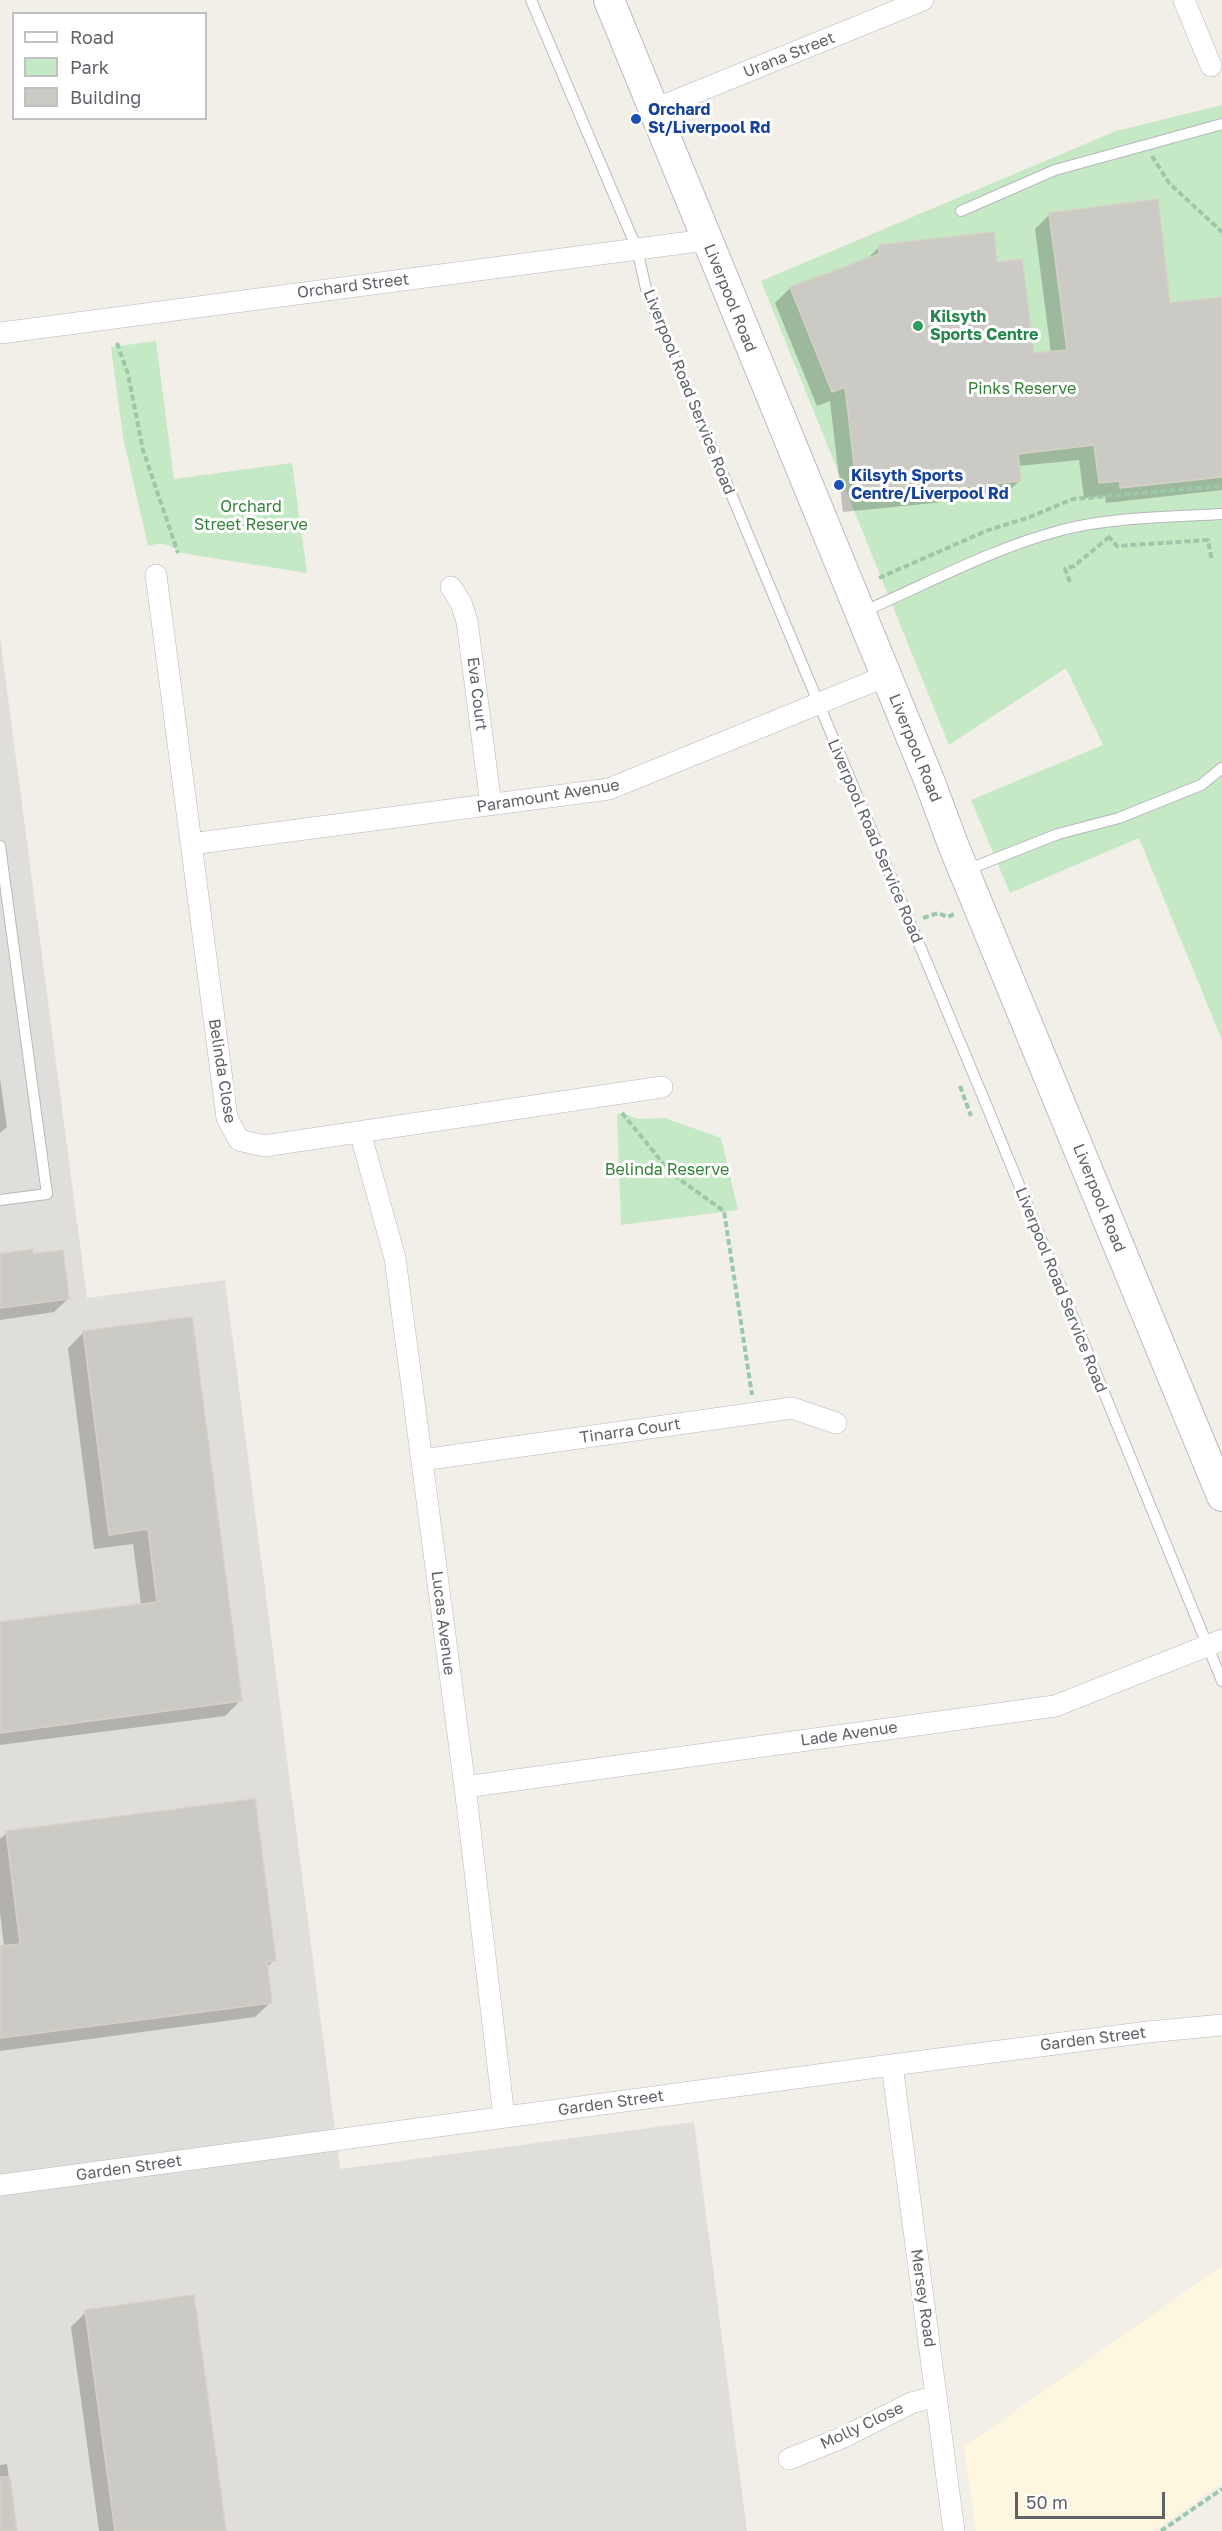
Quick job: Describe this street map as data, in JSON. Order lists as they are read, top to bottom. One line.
{"streets":{"main road":["Liverpool Road"],"street":["Urana Street","Orchard Street","Eva Court","Paramount Avenue","Belinda Close","Tinarra Court","Lucas Avenue","Lade Avenue","Garden Street","Mersey Road","Molly Close"],"lane":["Liverpool Road Service Road"]},"crossings":[["Urana Street","Liverpool Road"],["Orchard Street","Liverpool Road"],["Orchard Street","Liverpool Road Service Road"],["Liverpool Road","Paramount Avenue"],["Liverpool Road Service Road","Paramount Avenue"],["Liverpool Road Service Road","Lade Avenue"],["Eva Court","Paramount Avenue"],["Paramount Avenue","Belinda Close"],["Belinda Close","Lucas Avenue"],["Tinarra Court","Lucas Avenue"],["Lucas Avenue","Lade Avenue"],["Lucas Avenue","Garden Street"],["Garden Street","Mersey Road"],["Mersey Road","Molly Close"]],"parks":["Pinks Reserve","Orchard Street Reserve","Belinda Reserve"],"places":["Orchard St/Liverpool Rd","Kilsyth Sports Centre","Kilsyth Sports Centre/Liverpool Rd"],"legend":["Road","Park","Building"],"scale_bar":"50 m"}
